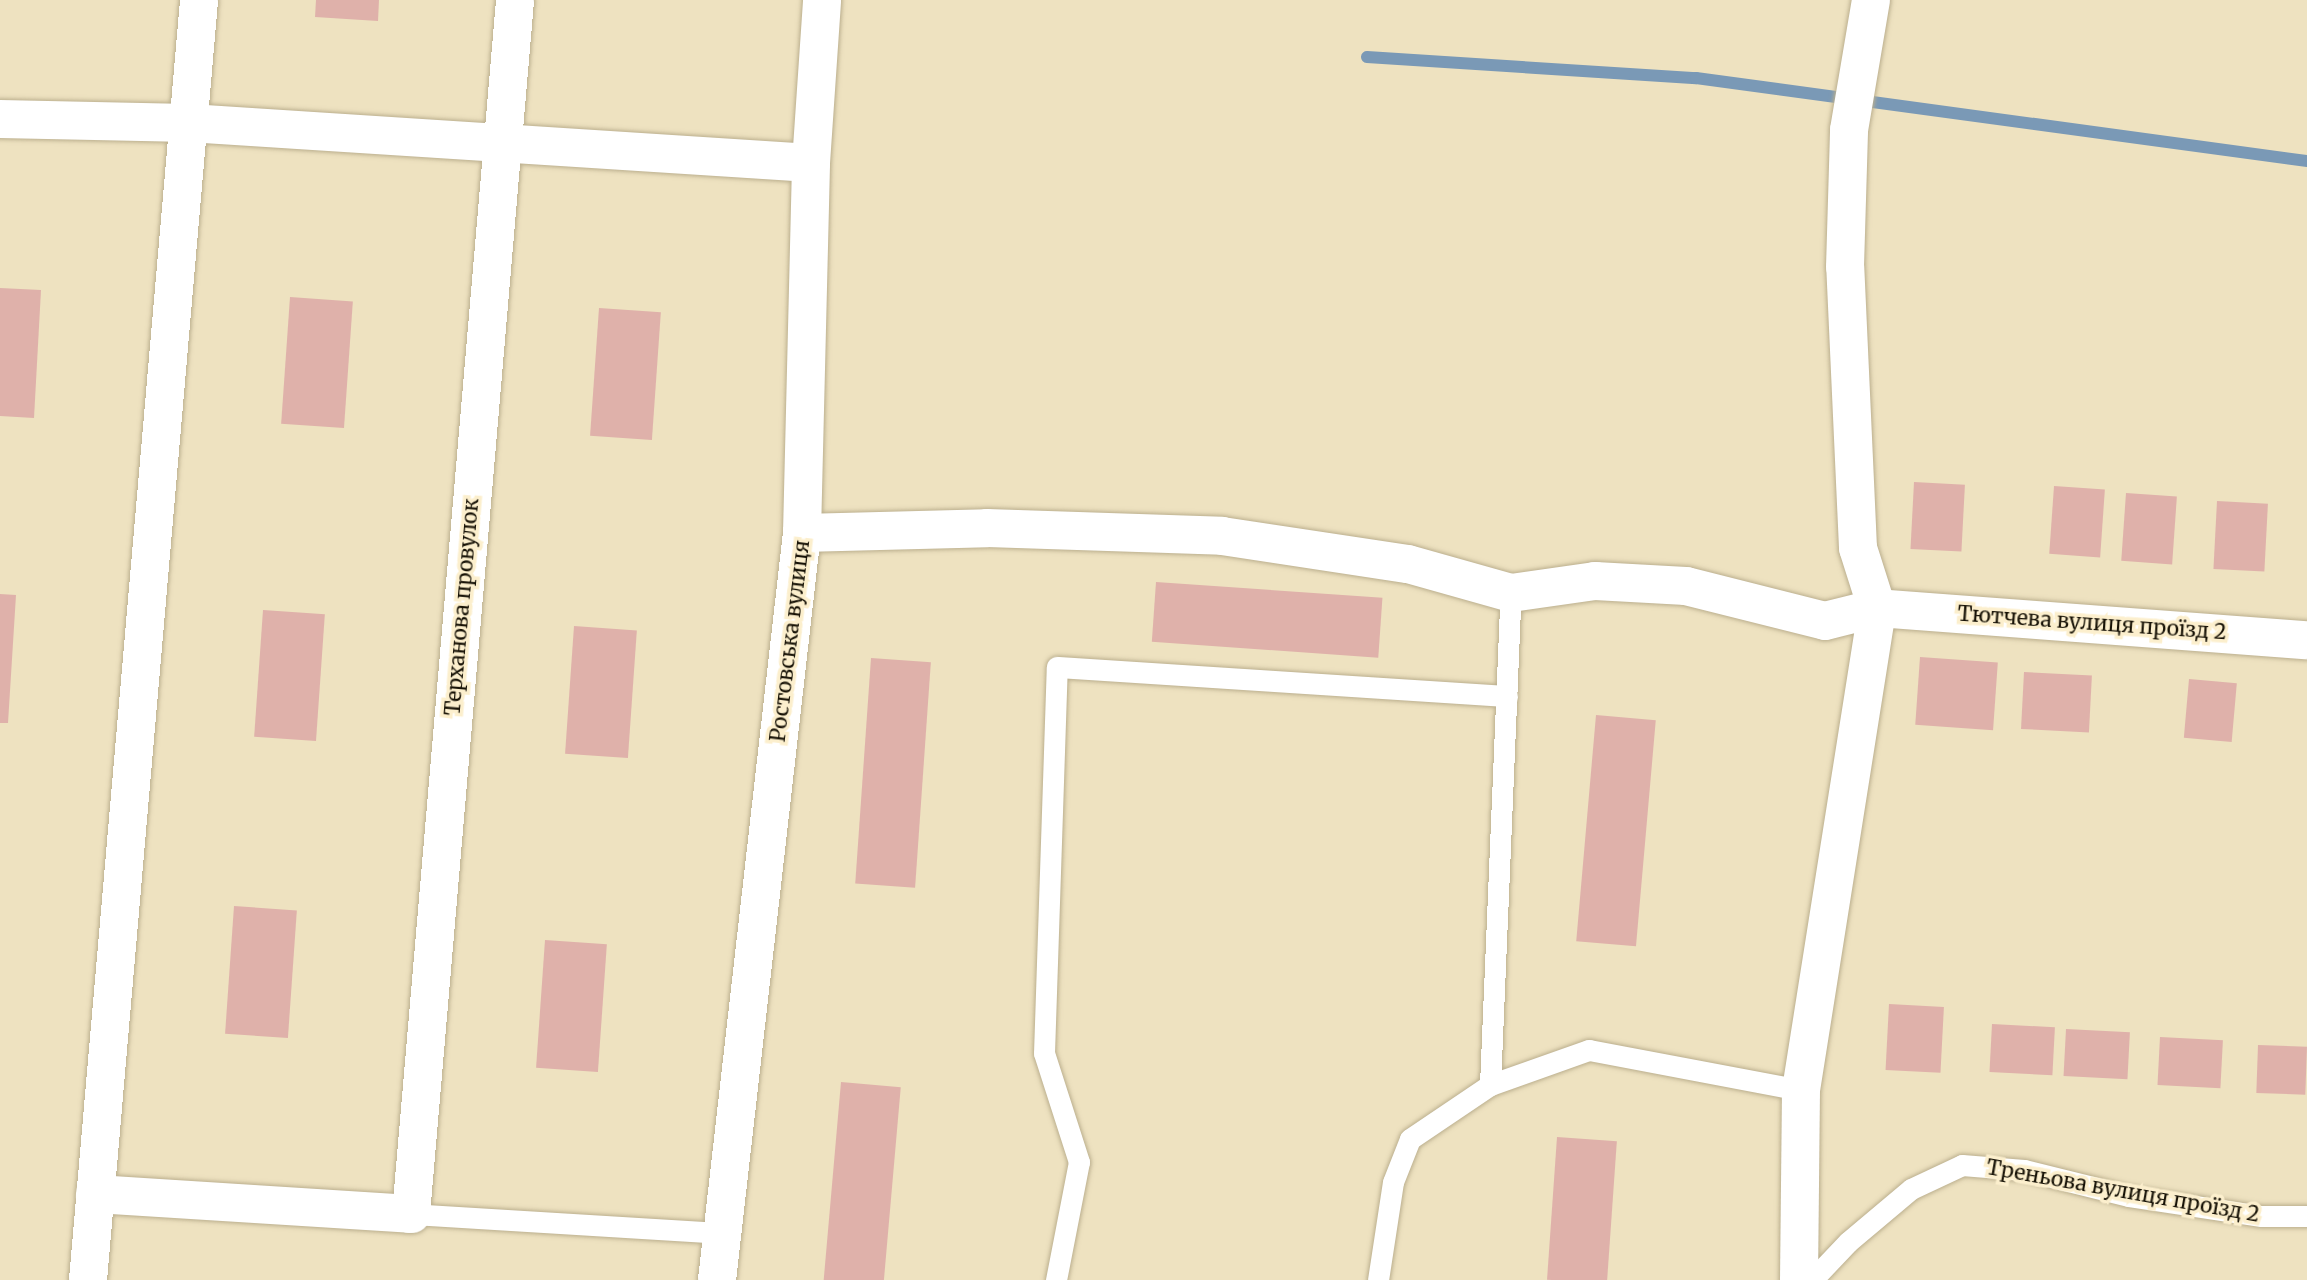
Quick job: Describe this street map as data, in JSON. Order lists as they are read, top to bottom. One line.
{"streets":{"street":["Терханова провулок","Тютчева вулиця проїзд 2","Ростовська вулиця"],"lane":["Треньова вулиця проїзд 2"]}}
